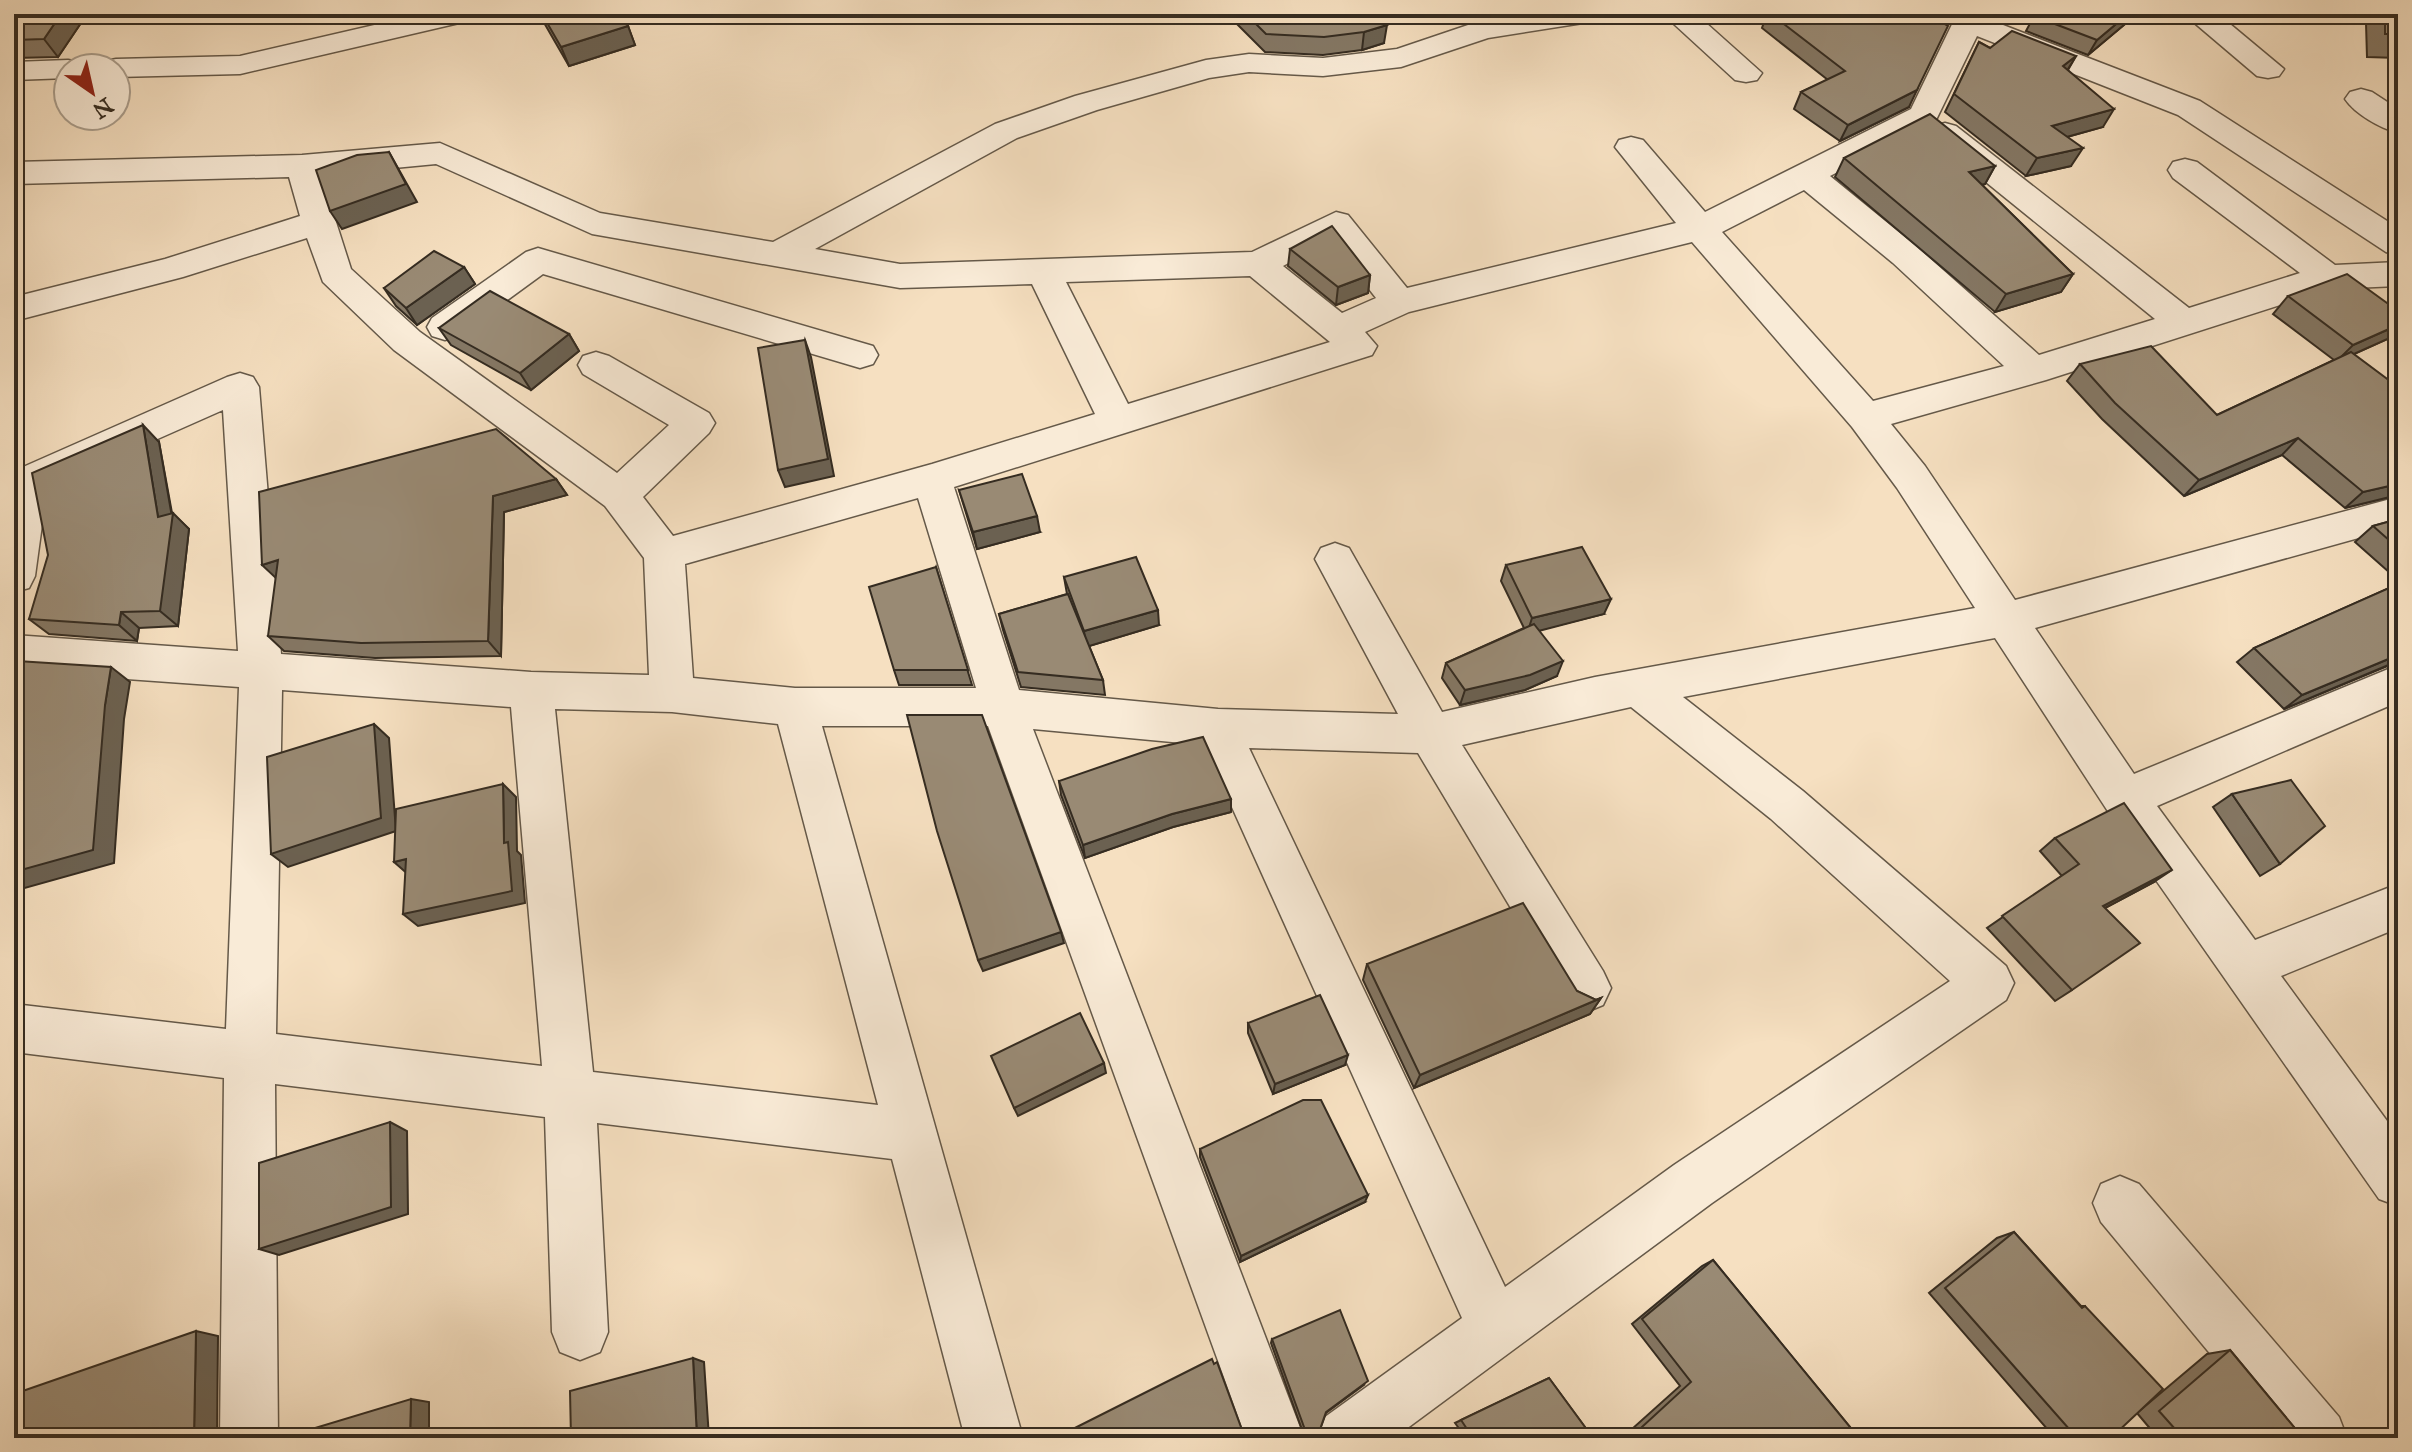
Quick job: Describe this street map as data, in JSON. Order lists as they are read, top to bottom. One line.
{"north":"bottom right"}
